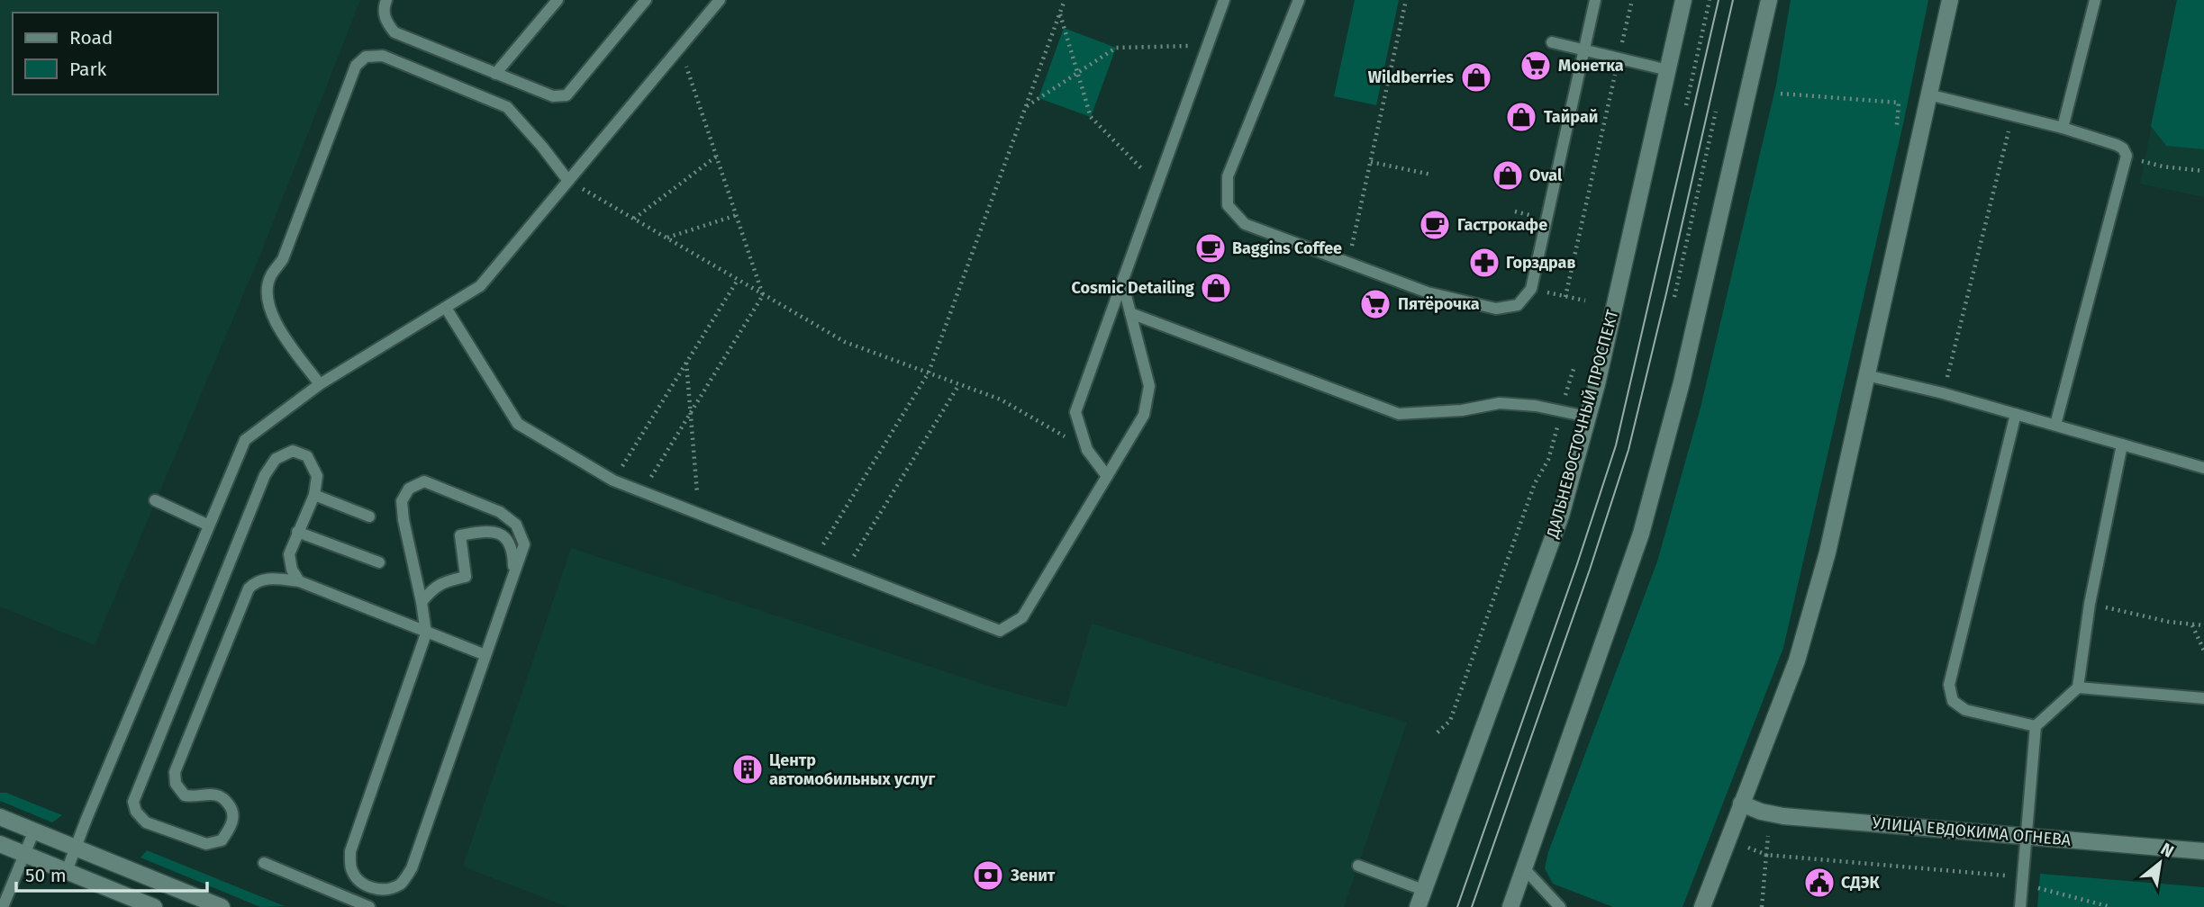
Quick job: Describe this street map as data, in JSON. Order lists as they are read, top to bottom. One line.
{"streets":{"main road":["ДАЛЬНЕВОСТОЧНЫЙ ПРОСПЕКТ","УЛИЦА ЕВДОКИМА ОГНЕВА"]},"places":{"supermarket":["Монетка","Пятёрочка"],"shop":["Wildberries","Тайрай","Oval","Cosmic Detailing"],"cafe":["Гастрокафе","Baggins Coffee"],"pharmacy":["Горздрав"],"building":["Центр автомобильных услуг"],"bank":["Зенит"],"public building":["СДЭК"]},"legend":["Road","Park"],"scale_bar":"50 m","north":"top right"}
